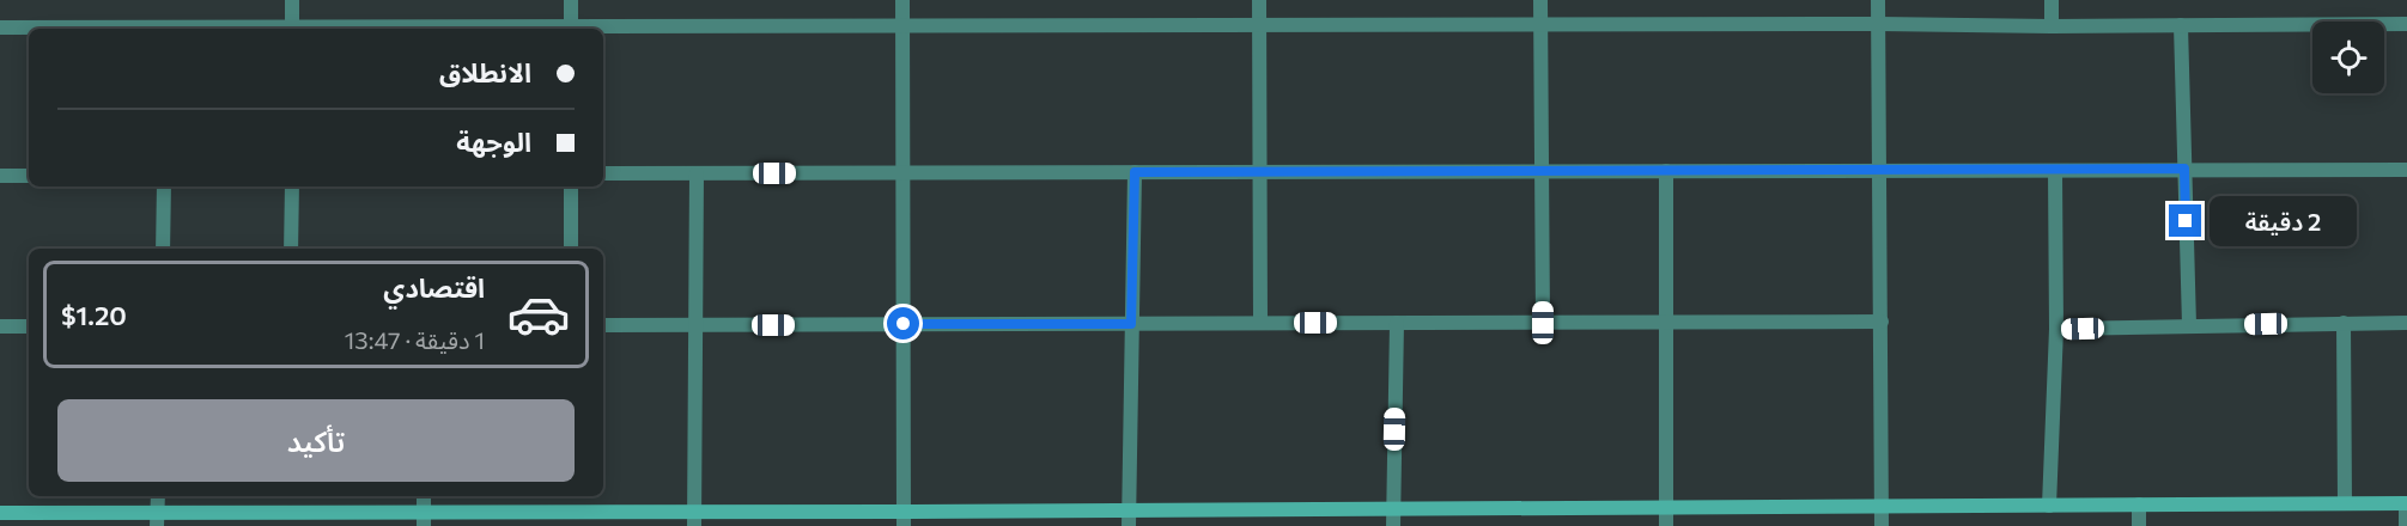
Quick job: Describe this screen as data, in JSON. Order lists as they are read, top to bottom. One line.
{"page":{"banner":["الانطلاق","الوجهة"],"bubble":"2 دقيقة","list":[{"name":"اقتصادي","note":"1 دقيقة · 13:47","value":"$1.20"}],"buttons":"تأكيد"}}
